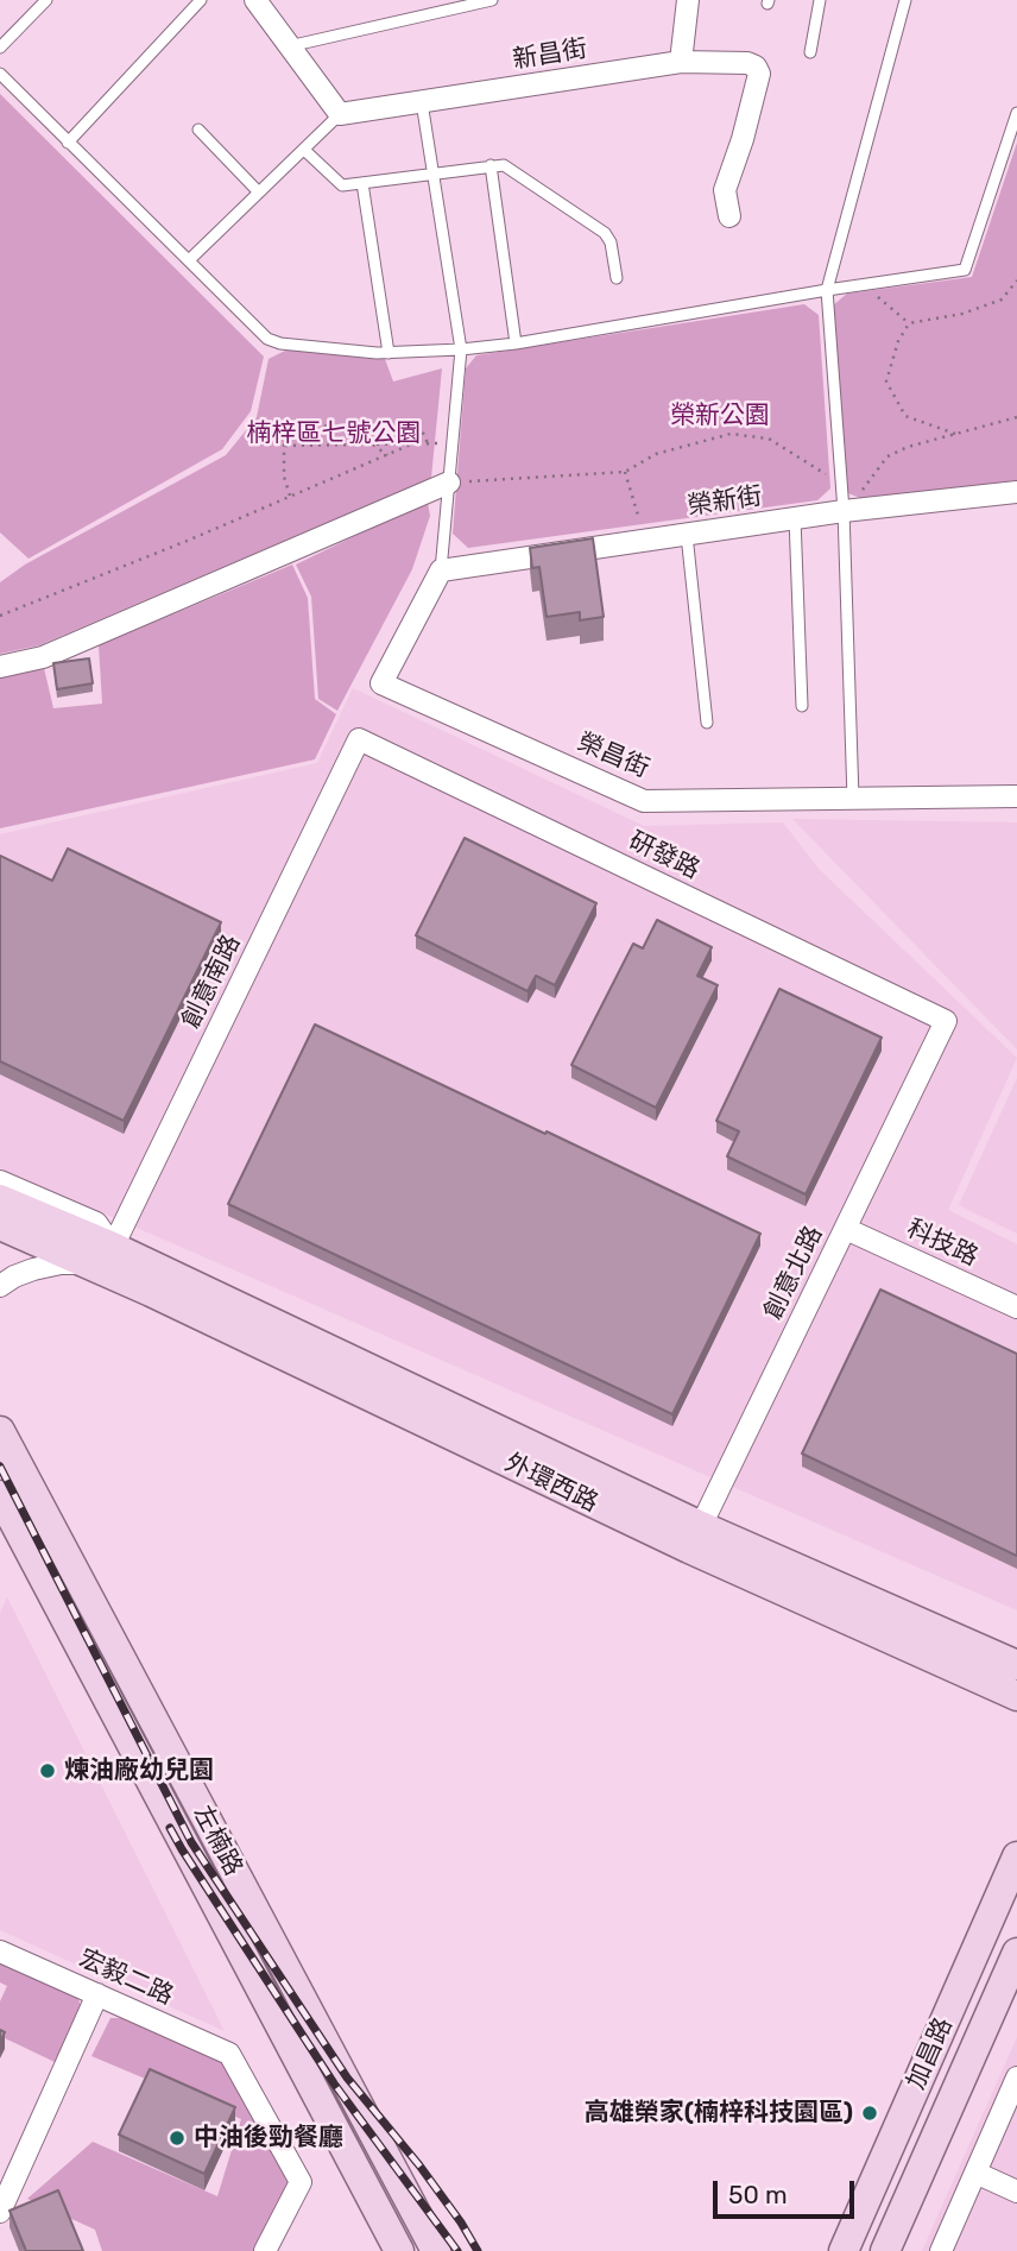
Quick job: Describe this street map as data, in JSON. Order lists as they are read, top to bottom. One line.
{"streets":{"street":["新昌街","榮新街","榮昌街","研發路","創意南路","科技路","創意北路","外環西路","左楠路","宏毅二路","加昌路"]},"crossings":[["榮新街","榮昌街"],["研發路","創意南路"],["研發路","創意北路"],["創意南路","外環西路"],["科技路","創意北路"],["創意北路","外環西路"]],"parks":["榮新公園","楠梓區七號公園"],"places":["煉油廠幼兒園","高雄榮家(楠梓科技園區)","中油後勁餐廳"],"scale_bar":"50 m"}
